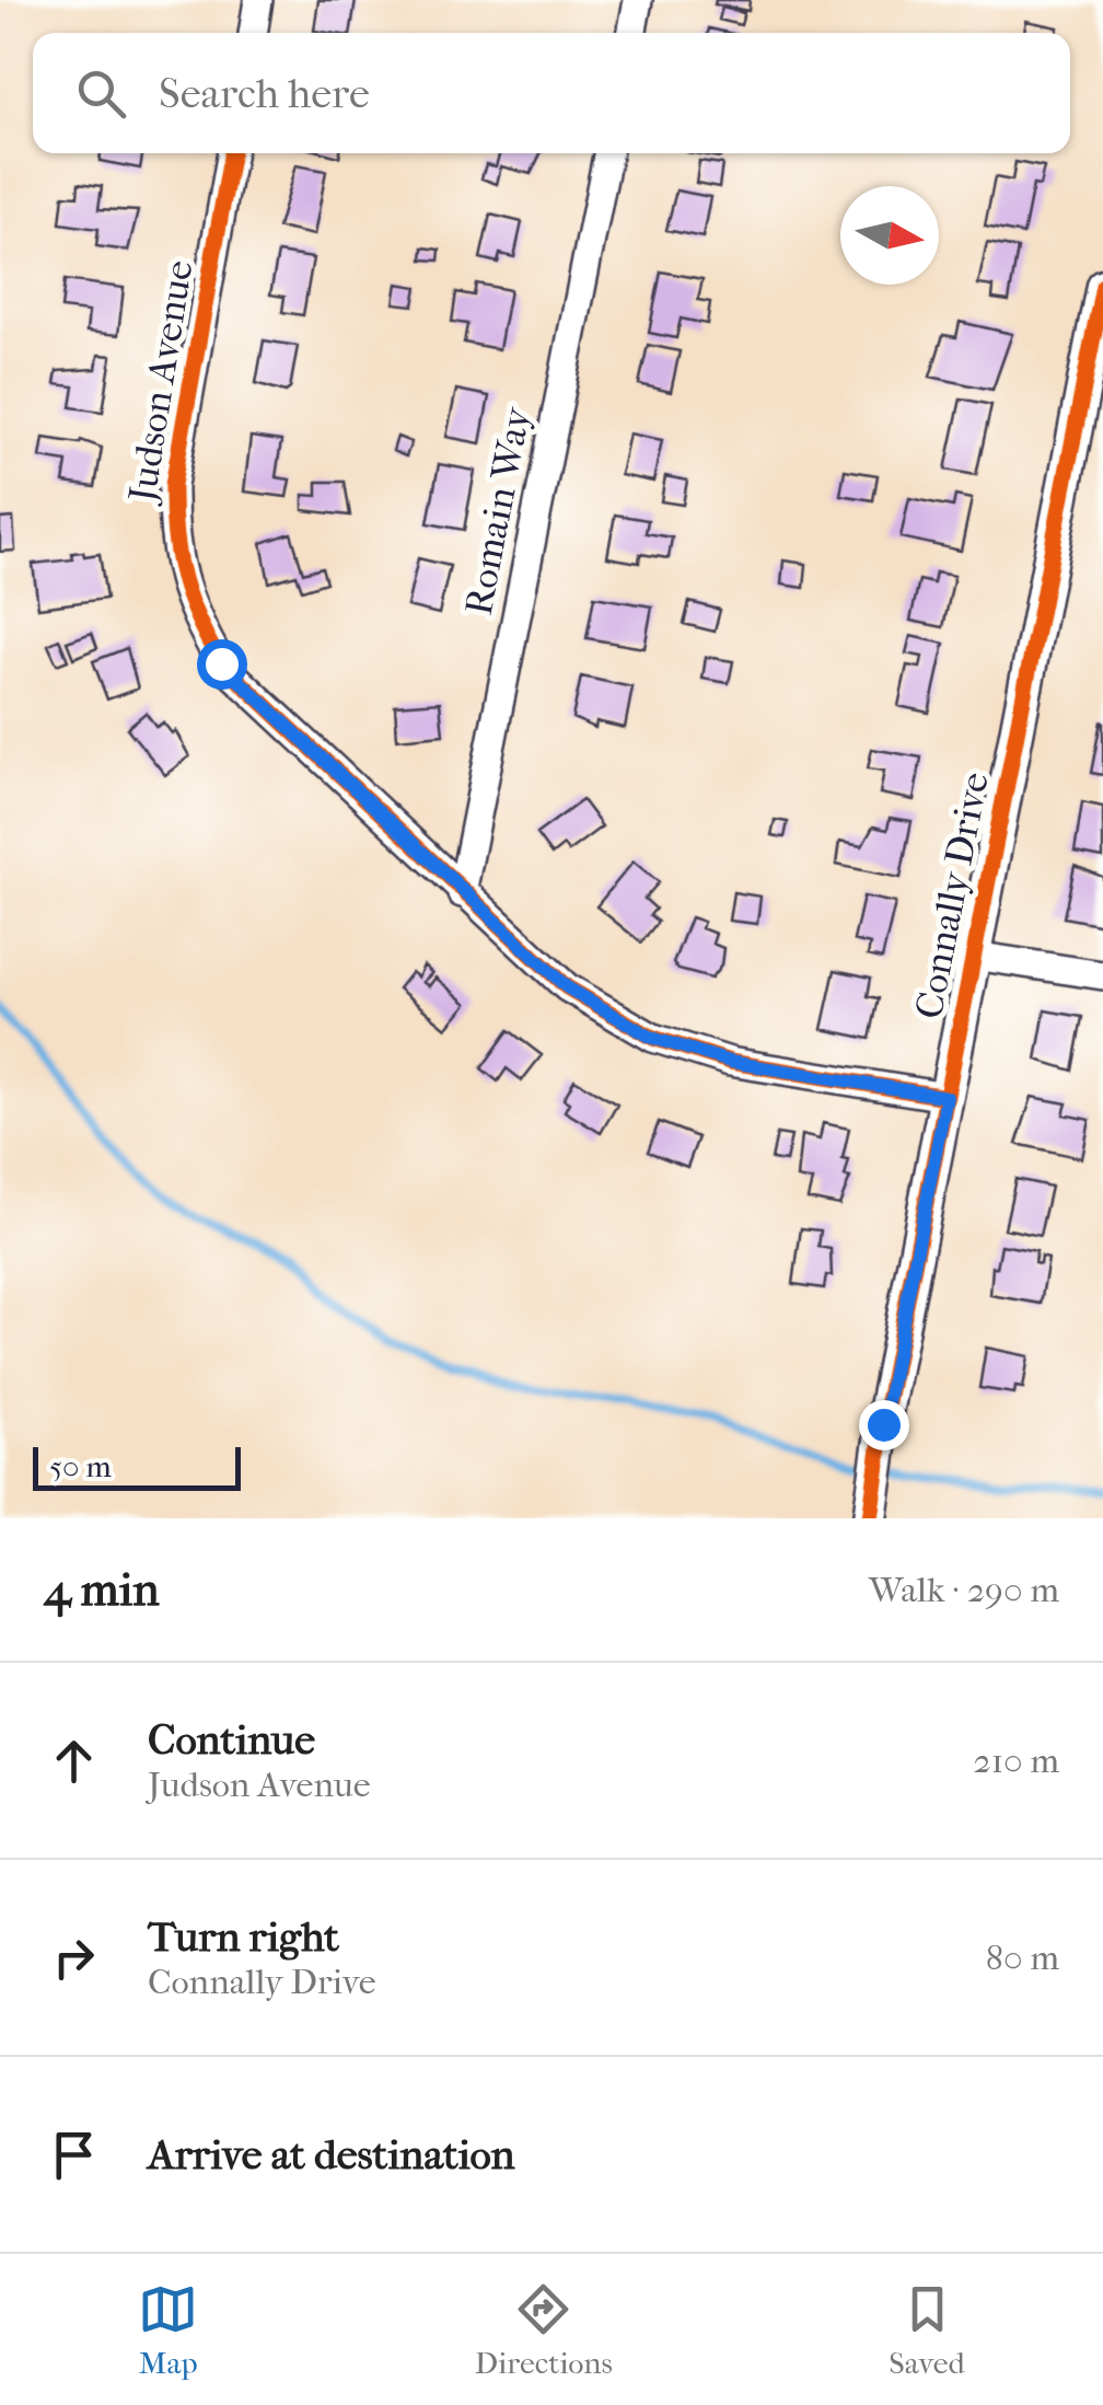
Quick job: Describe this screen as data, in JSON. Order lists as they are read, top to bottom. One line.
{"streets":{"street":["Judson Avenue","Romain Way","Connally Drive"]},"crossings":[["Judson Avenue","Romain Way"],["Judson Avenue","Connally Drive"]],"scale_bar":"50 m","north":"right","page":{"search":"Search here","scale":"50 m","heading":["4 min","Walk · 290 m"],"list":[["Continue","Judson Avenue","210 m"],["Turn right","Connally Drive","80 m"],"Arrive at destination"],"nav":["Map","Directions","Saved"]}}
